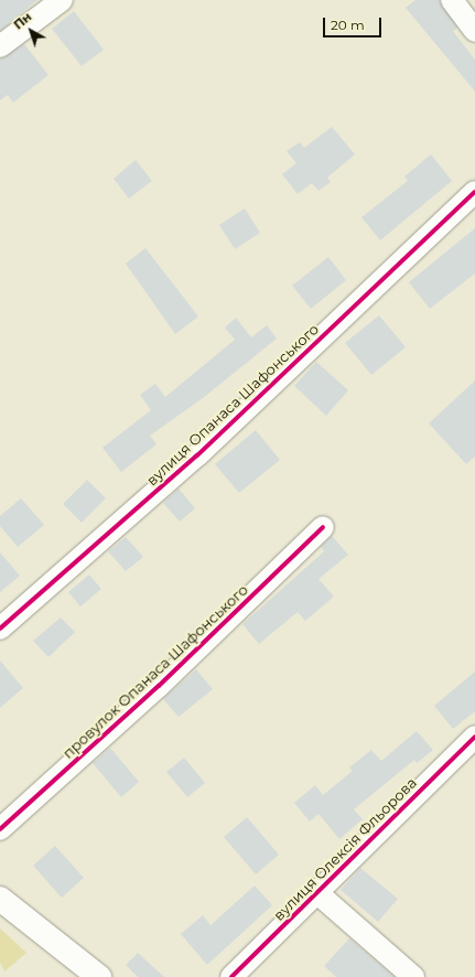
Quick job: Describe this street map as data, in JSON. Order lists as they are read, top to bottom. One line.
{"streets":{"street":["вулиця Опанаса Шафонського","провулок Опанаса Шафонського","вулиця Олексія Фльорова"]},"scale_bar":"20 m","north":"top left"}
